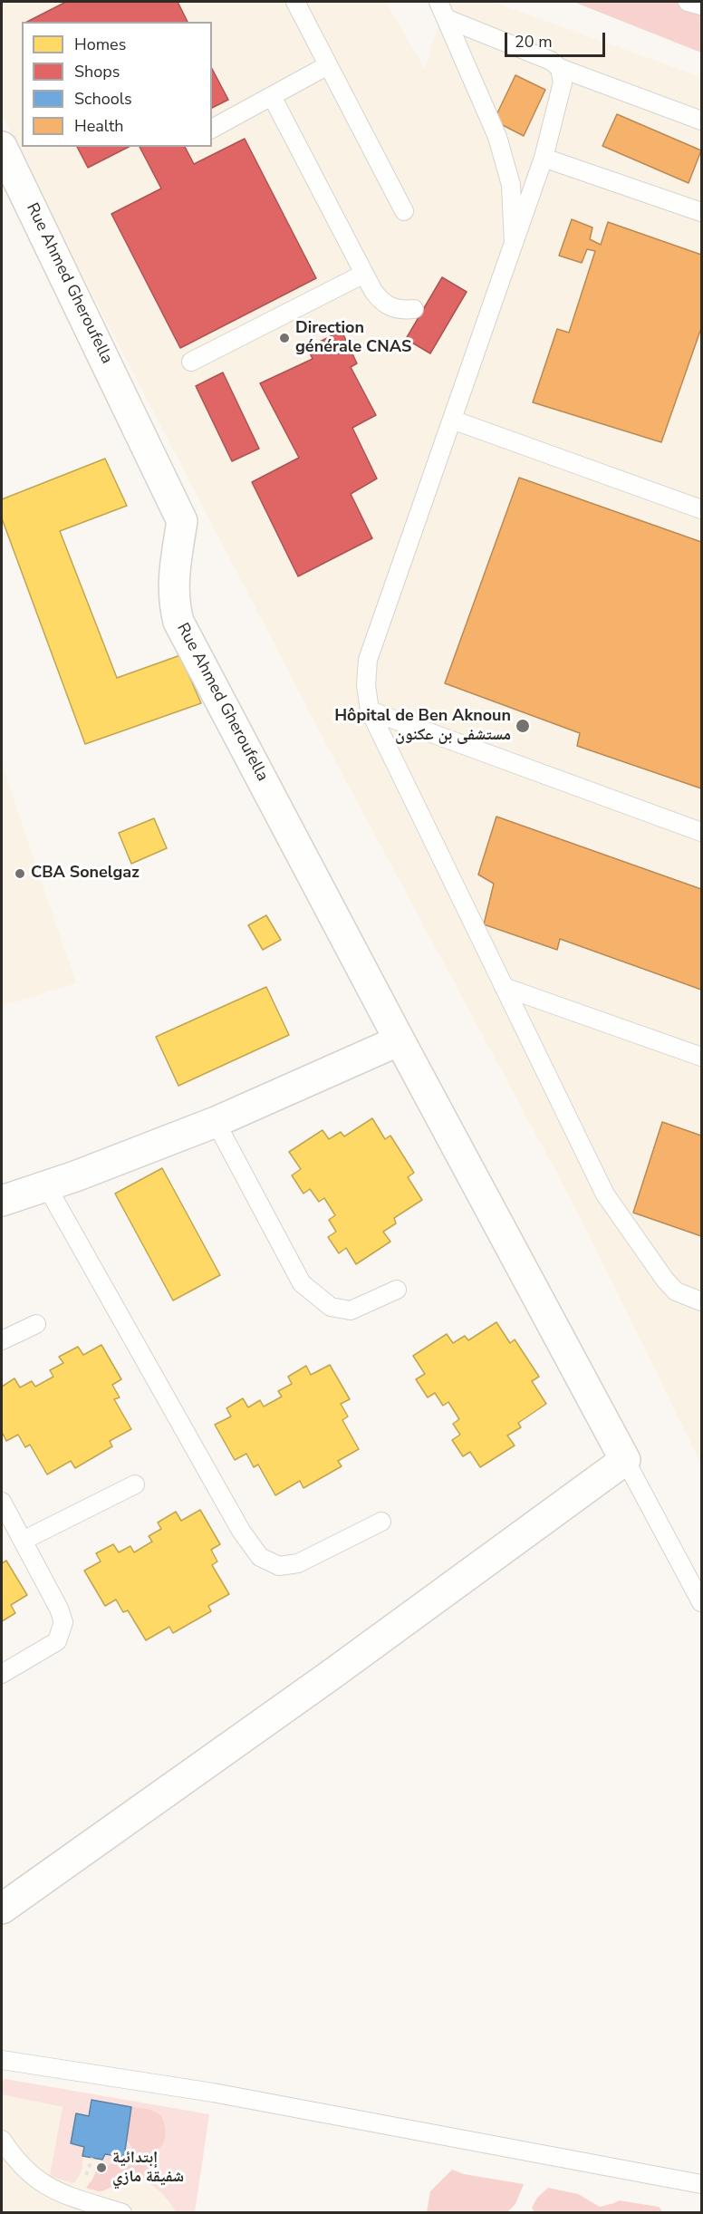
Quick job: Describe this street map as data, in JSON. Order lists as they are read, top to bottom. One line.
{"streets":{"street":["Rue Ahmed Gheroufella"]},"places":["Direction générale CNAS","Hôpital de Ben Aknoun مستشفى بن عكنون","CBA Sonelgaz","إبتدائية شفيقة مازي"],"legend":["Homes","Shops","Schools","Health"],"scale_bar":"20 m"}
